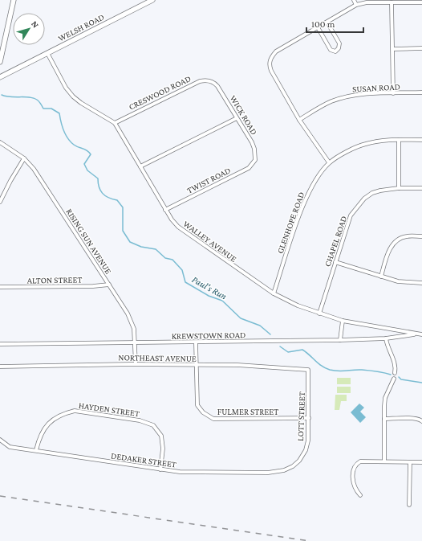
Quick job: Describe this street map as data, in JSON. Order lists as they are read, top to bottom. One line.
{"streets":{"main road":["WELSH ROAD"],"street":["SUSAN ROAD","CRESWOOD ROAD","WICK ROAD","TWIST ROAD","GLENHOPE ROAD","RISING SUN AVENUE","WALLEY AVENUE","CHAPEL ROAD","ALTON STREET","KREWSTOWN ROAD","NORTHEAST AVENUE","HAYDEN STREET","FULMER STREET","LOTT STREET","DEDAKER STREET"]},"crossings":[["WELSH ROAD","WALLEY AVENUE"],["CRESWOOD ROAD","WICK ROAD"],["CRESWOOD ROAD","WALLEY AVENUE"],["WICK ROAD","TWIST ROAD"],["TWIST ROAD","WALLEY AVENUE"],["GLENHOPE ROAD","WALLEY AVENUE"],["RISING SUN AVENUE","ALTON STREET"],["RISING SUN AVENUE","KREWSTOWN ROAD"],["RISING SUN AVENUE","NORTHEAST AVENUE"],["WALLEY AVENUE","CHAPEL ROAD"],["WALLEY AVENUE","KREWSTOWN ROAD"],["KREWSTOWN ROAD","FULMER STREET"],["NORTHEAST AVENUE","FULMER STREET"],["NORTHEAST AVENUE","LOTT STREET"],["HAYDEN STREET","DEDAKER STREET"],["FULMER STREET","LOTT STREET"],["LOTT STREET","DEDAKER STREET"]],"water":["Paul's Run"],"scale_bar":"100 m","north":"top right"}
